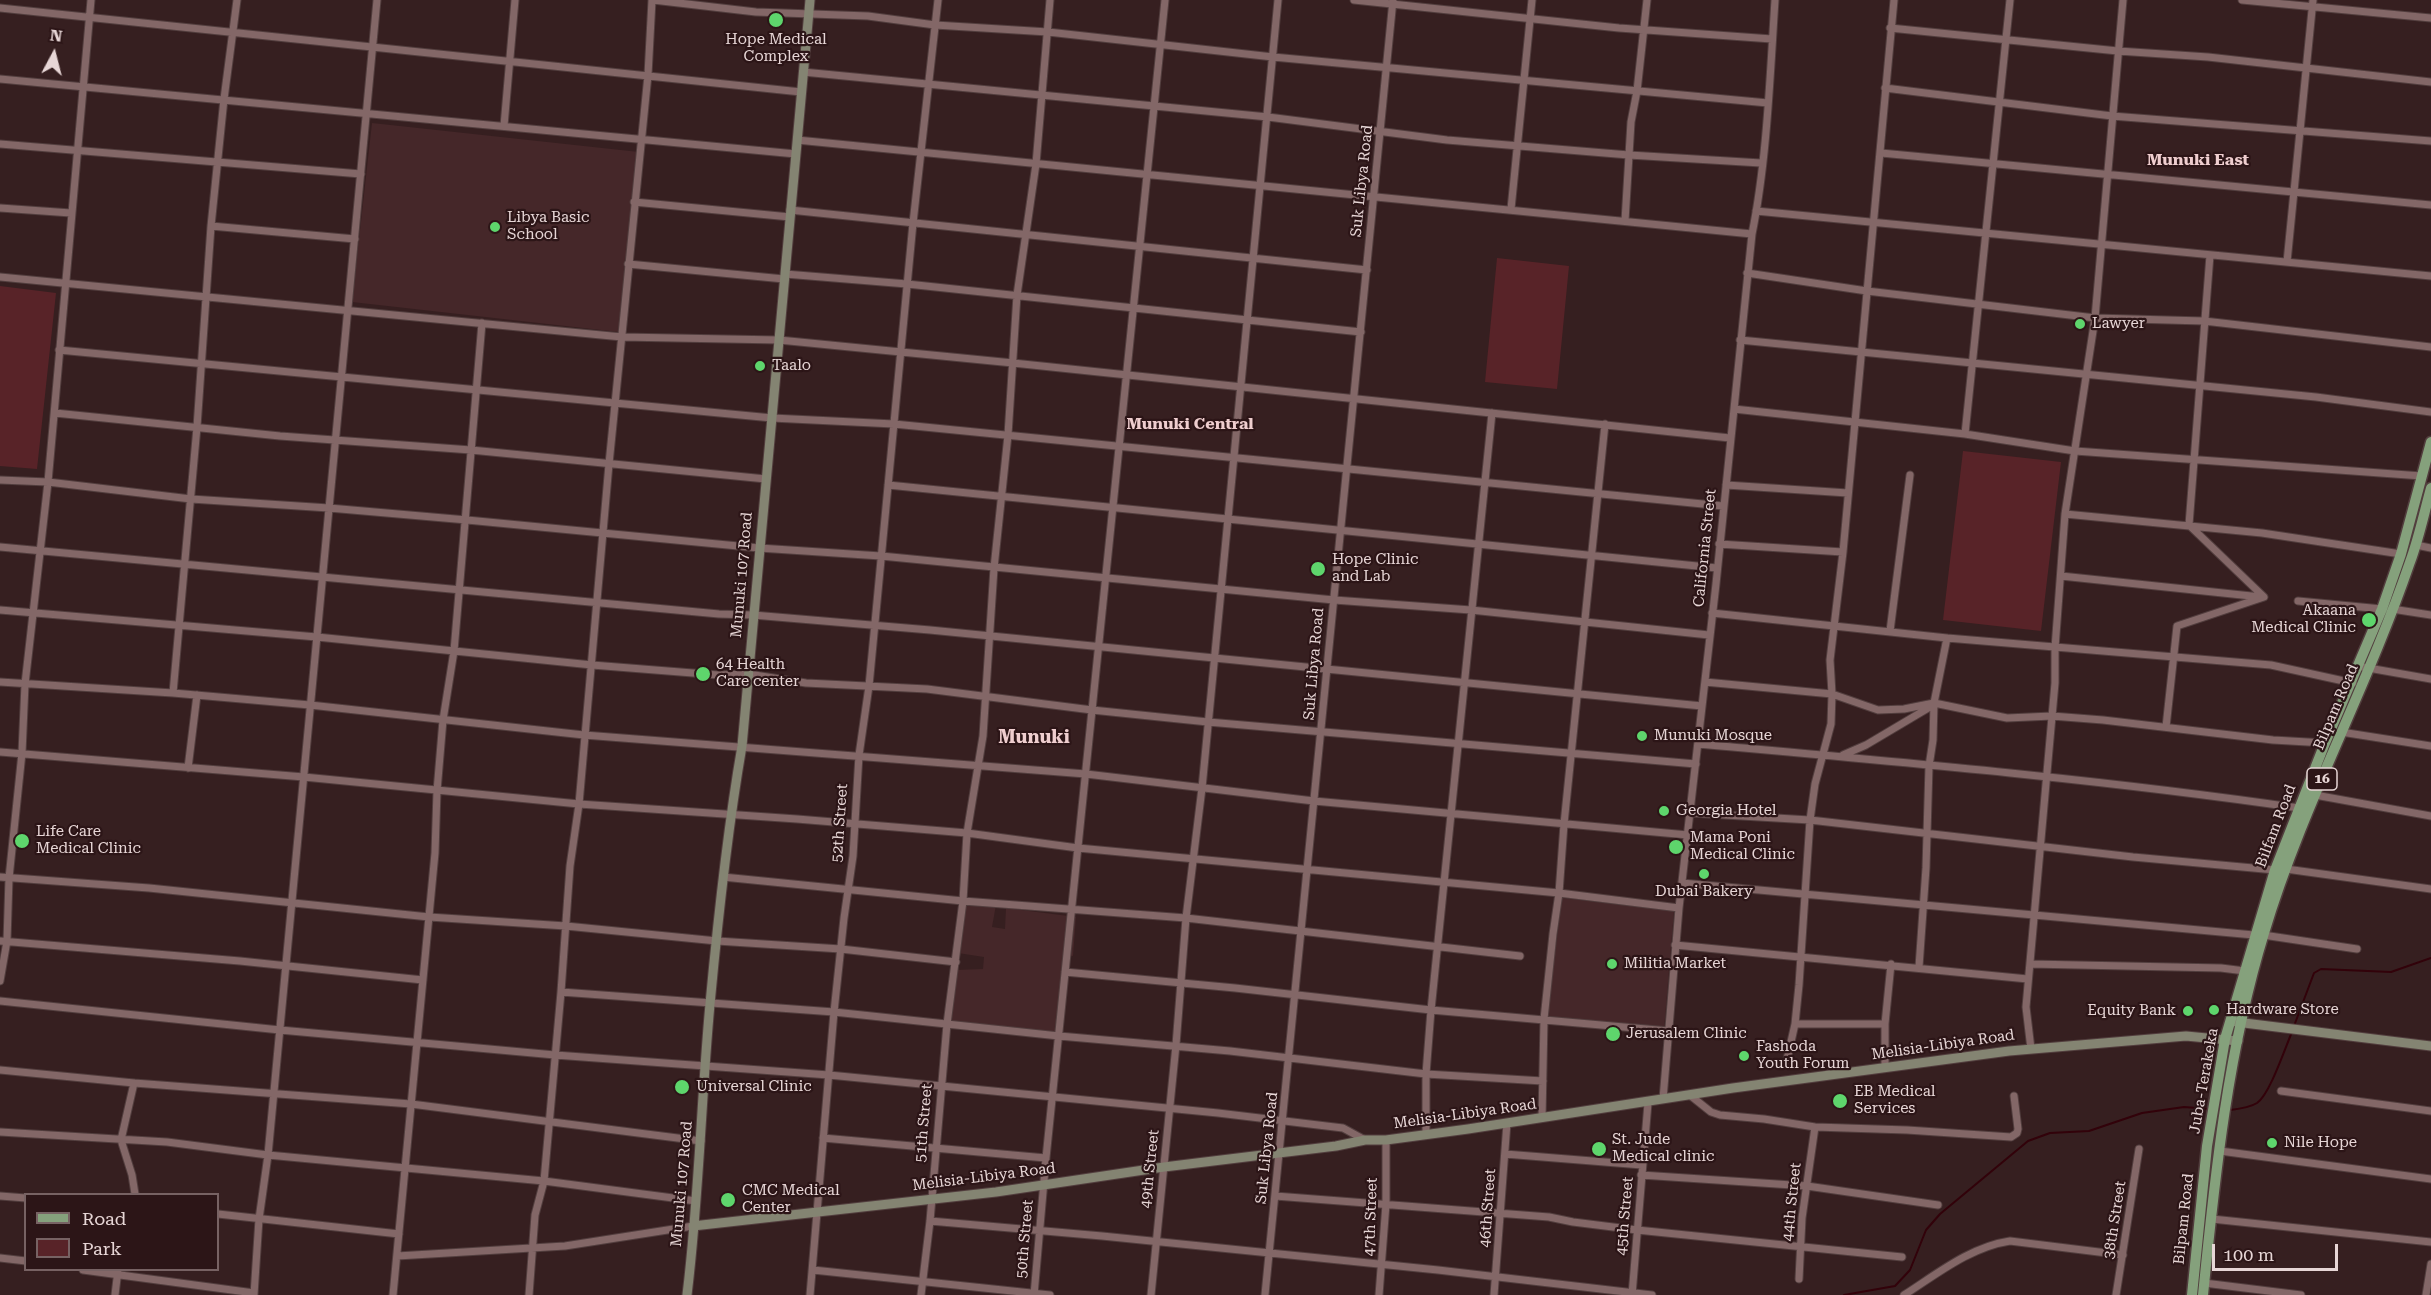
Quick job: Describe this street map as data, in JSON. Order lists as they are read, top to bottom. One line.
{"streets":{"main road":["Munuki 107 Road","Bilpam Road","16","Bilfam Road","Melisia-Libiya Road","Juba-Terakeka"],"street":["Suk Libya Road","California Street","52th Street","51th Street","49th Street","44th Street","46th Street","45th Street","47th Street","38th Street","50th Street"]},"crossings":[["Suk Libya Road","Melisia-Libiya Road"],["California Street","Melisia-Libiya Road"],["Munuki 107 Road","Melisia-Libiya Road"],["Bilpam Road","16"],["Bilpam Road","Bilfam Road"],["Bilpam Road","Melisia-Libiya Road"],["Bilpam Road","Juba-Terakeka"],["16","Juba-Terakeka"],["52th Street","Melisia-Libiya Road"],["Melisia-Libiya Road","Juba-Terakeka"],["Melisia-Libiya Road","51th Street"],["Melisia-Libiya Road","49th Street"],["Melisia-Libiya Road","46th Street"],["Melisia-Libiya Road","45th Street"],["Melisia-Libiya Road","47th Street"],["Melisia-Libiya Road","50th Street"]],"districts":["Munuki East","Munuki Central","Munuki"],"places":["Hope Medical Complex","Libya Basic School","Lawyer","Taalo","Hope Clinic and Lab","Akaana Medical Clinic","64 Health Care center","Munuki Mosque","Georgia Hotel","Life Care Medical Clinic","Mama Poni Medical Clinic","Dubai Bakery","Militia Market","Hardware Store","Equity Bank","Jerusalem Clinic","Fashoda Youth Forum","Universal Clinic","EB Medical Services","Nile Hope","St. Jude Medical clinic","CMC Medical Center"],"legend":["Road","Park"],"scale_bar":"100 m","north":"top"}
